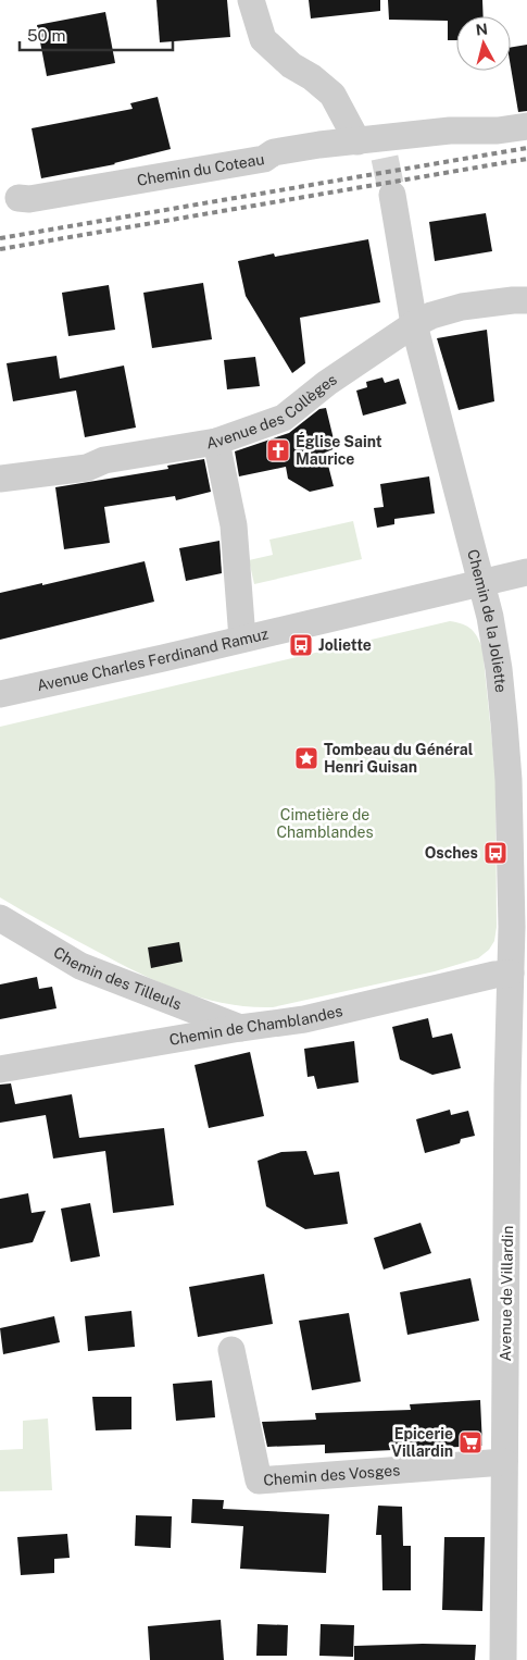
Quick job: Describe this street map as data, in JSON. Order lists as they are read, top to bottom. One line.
{"streets":{"street":["Chemin du Coteau","Avenue des Collèges","Chemin de la Joliette","Avenue Charles Ferdinand Ramuz","Chemin des Tilleuls","Chemin de Chamblandes","Avenue de Villardin","Chemin des Vosges"]},"crossings":[["Avenue des Collèges","Chemin de la Joliette"],["Chemin de la Joliette","Avenue Charles Ferdinand Ramuz"],["Chemin de la Joliette","Avenue de Villardin"],["Chemin des Tilleuls","Chemin de Chamblandes"],["Chemin de Chamblandes","Avenue de Villardin"],["Avenue de Villardin","Chemin des Vosges"]],"parks":["Cimetière de Chamblandes"],"places":{"church":["Église Saint Maurice"],"bus stop":["Joliette","Osches"],"place":["Tombeau du Général Henri Guisan"],"supermarket":["Epicerie Villardin"]},"scale_bar":"50 m","north":"top"}
